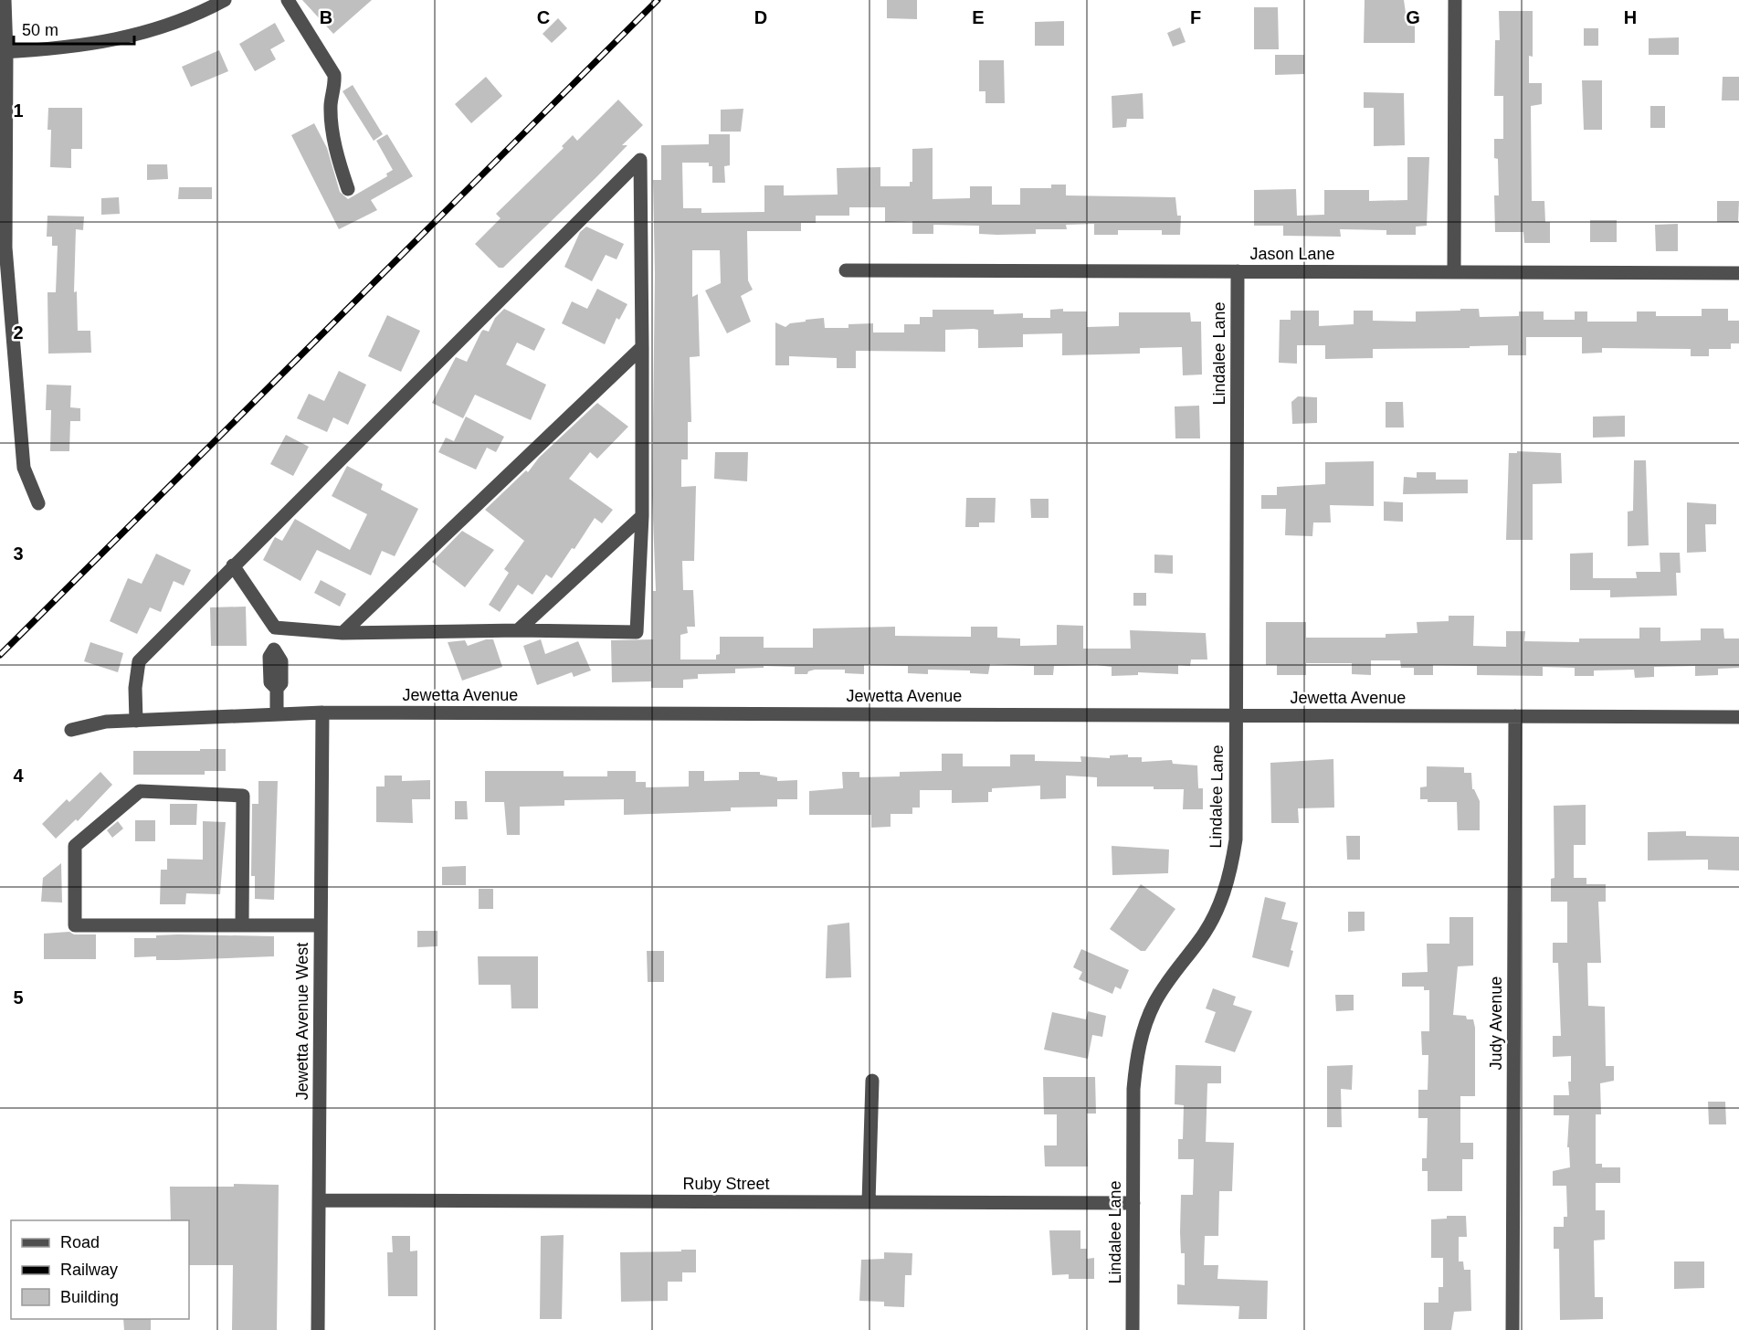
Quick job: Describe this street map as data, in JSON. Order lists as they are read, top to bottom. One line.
{"streets":{"street":["Jason Lane","Lindalee Lane","Jewetta Avenue","Jewetta Avenue West","Judy Avenue","Ruby Street"]},"crossings":[["Jason Lane","Lindalee Lane"],["Lindalee Lane","Jewetta Avenue"],["Lindalee Lane","Ruby Street"],["Jewetta Avenue","Jewetta Avenue West"],["Jewetta Avenue","Judy Avenue"],["Jewetta Avenue West","Ruby Street"]],"legend":["Road","Railway","Building"],"scale_bar":"50 m","grid":{"columns":["B","C","D","E","F","G","H"],"rows":["1","2","3","4","5"]}}
